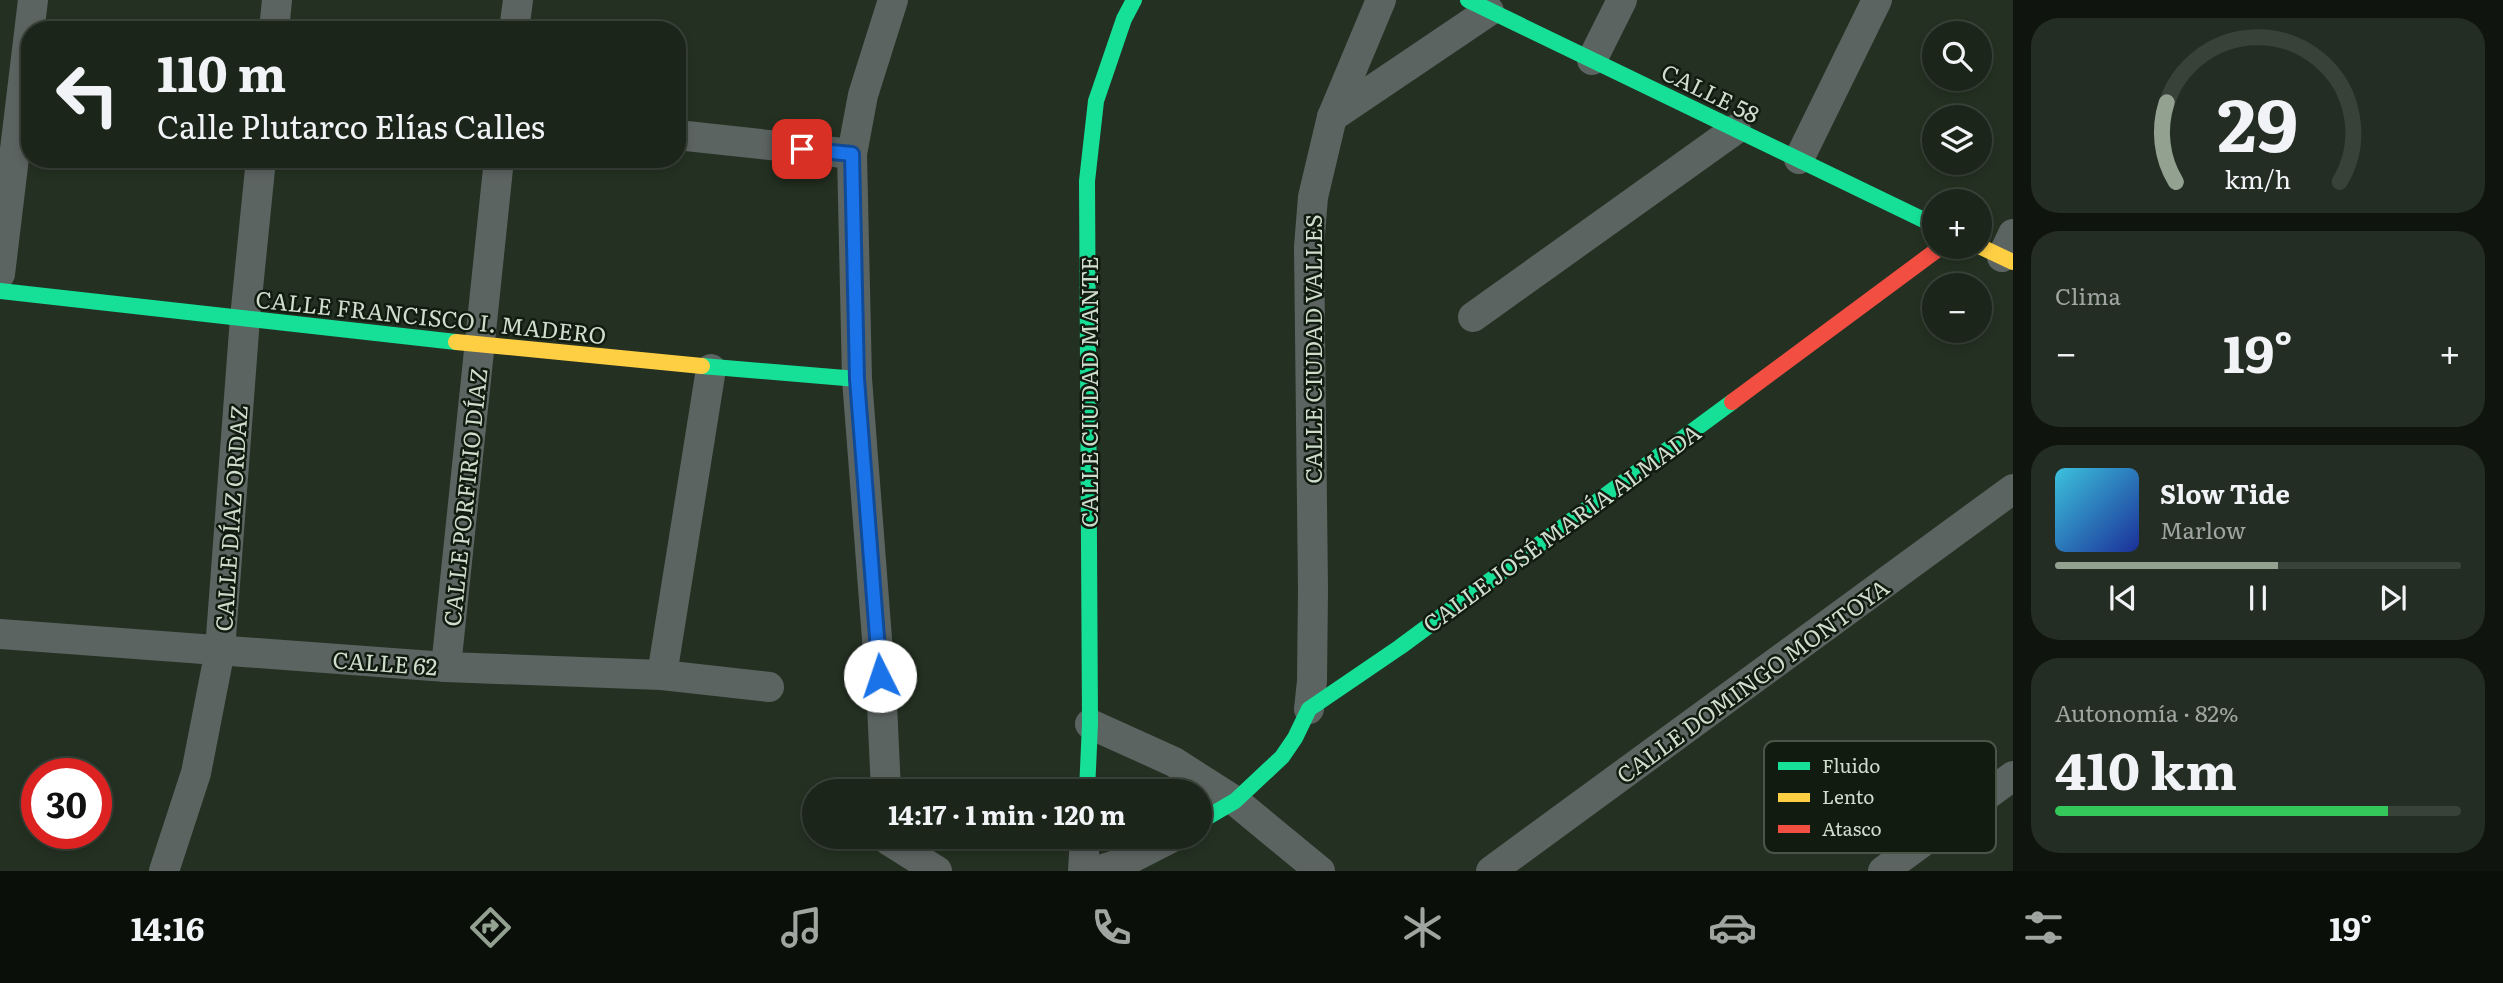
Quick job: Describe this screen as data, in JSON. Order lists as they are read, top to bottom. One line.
{"streets":{"street":["CALLE 58","CALLE FRANCISCO I. MADERO","CALLE CIUDAD VALLES","CALLE CIUDAD MANTE","CALLE PORFIRIO DÍAZ","CALLE DÍAZ ORDAZ","CALLE JOSÉ MARÍA ALMADA","CALLE 62","CALLE DOMINGO MONTOYA"]},"crossings":[["CALLE FRANCISCO I. MADERO","CALLE PORFIRIO DÍAZ"],["CALLE FRANCISCO I. MADERO","CALLE DÍAZ ORDAZ"],["CALLE CIUDAD VALLES","CALLE JOSÉ MARÍA ALMADA"],["CALLE PORFIRIO DÍAZ","CALLE 62"],["CALLE DÍAZ ORDAZ","CALLE 62"]],"legend":["Fluido","Lento","Atasco"],"page":{"map_buttons":["+","−"],"turn":["110 m","Calle Plutarco Elías Calles"],"tile":["Clima",["Autonomía · 82%","410 km"]],"heat":["−","19°","+"],"song":["Slow Tide","Marlow"],"limit":"30","trip":"14:17 · 1 min · 120 m","tabs":["14:16","19°"],"gauge":["29","km/h"]}}
